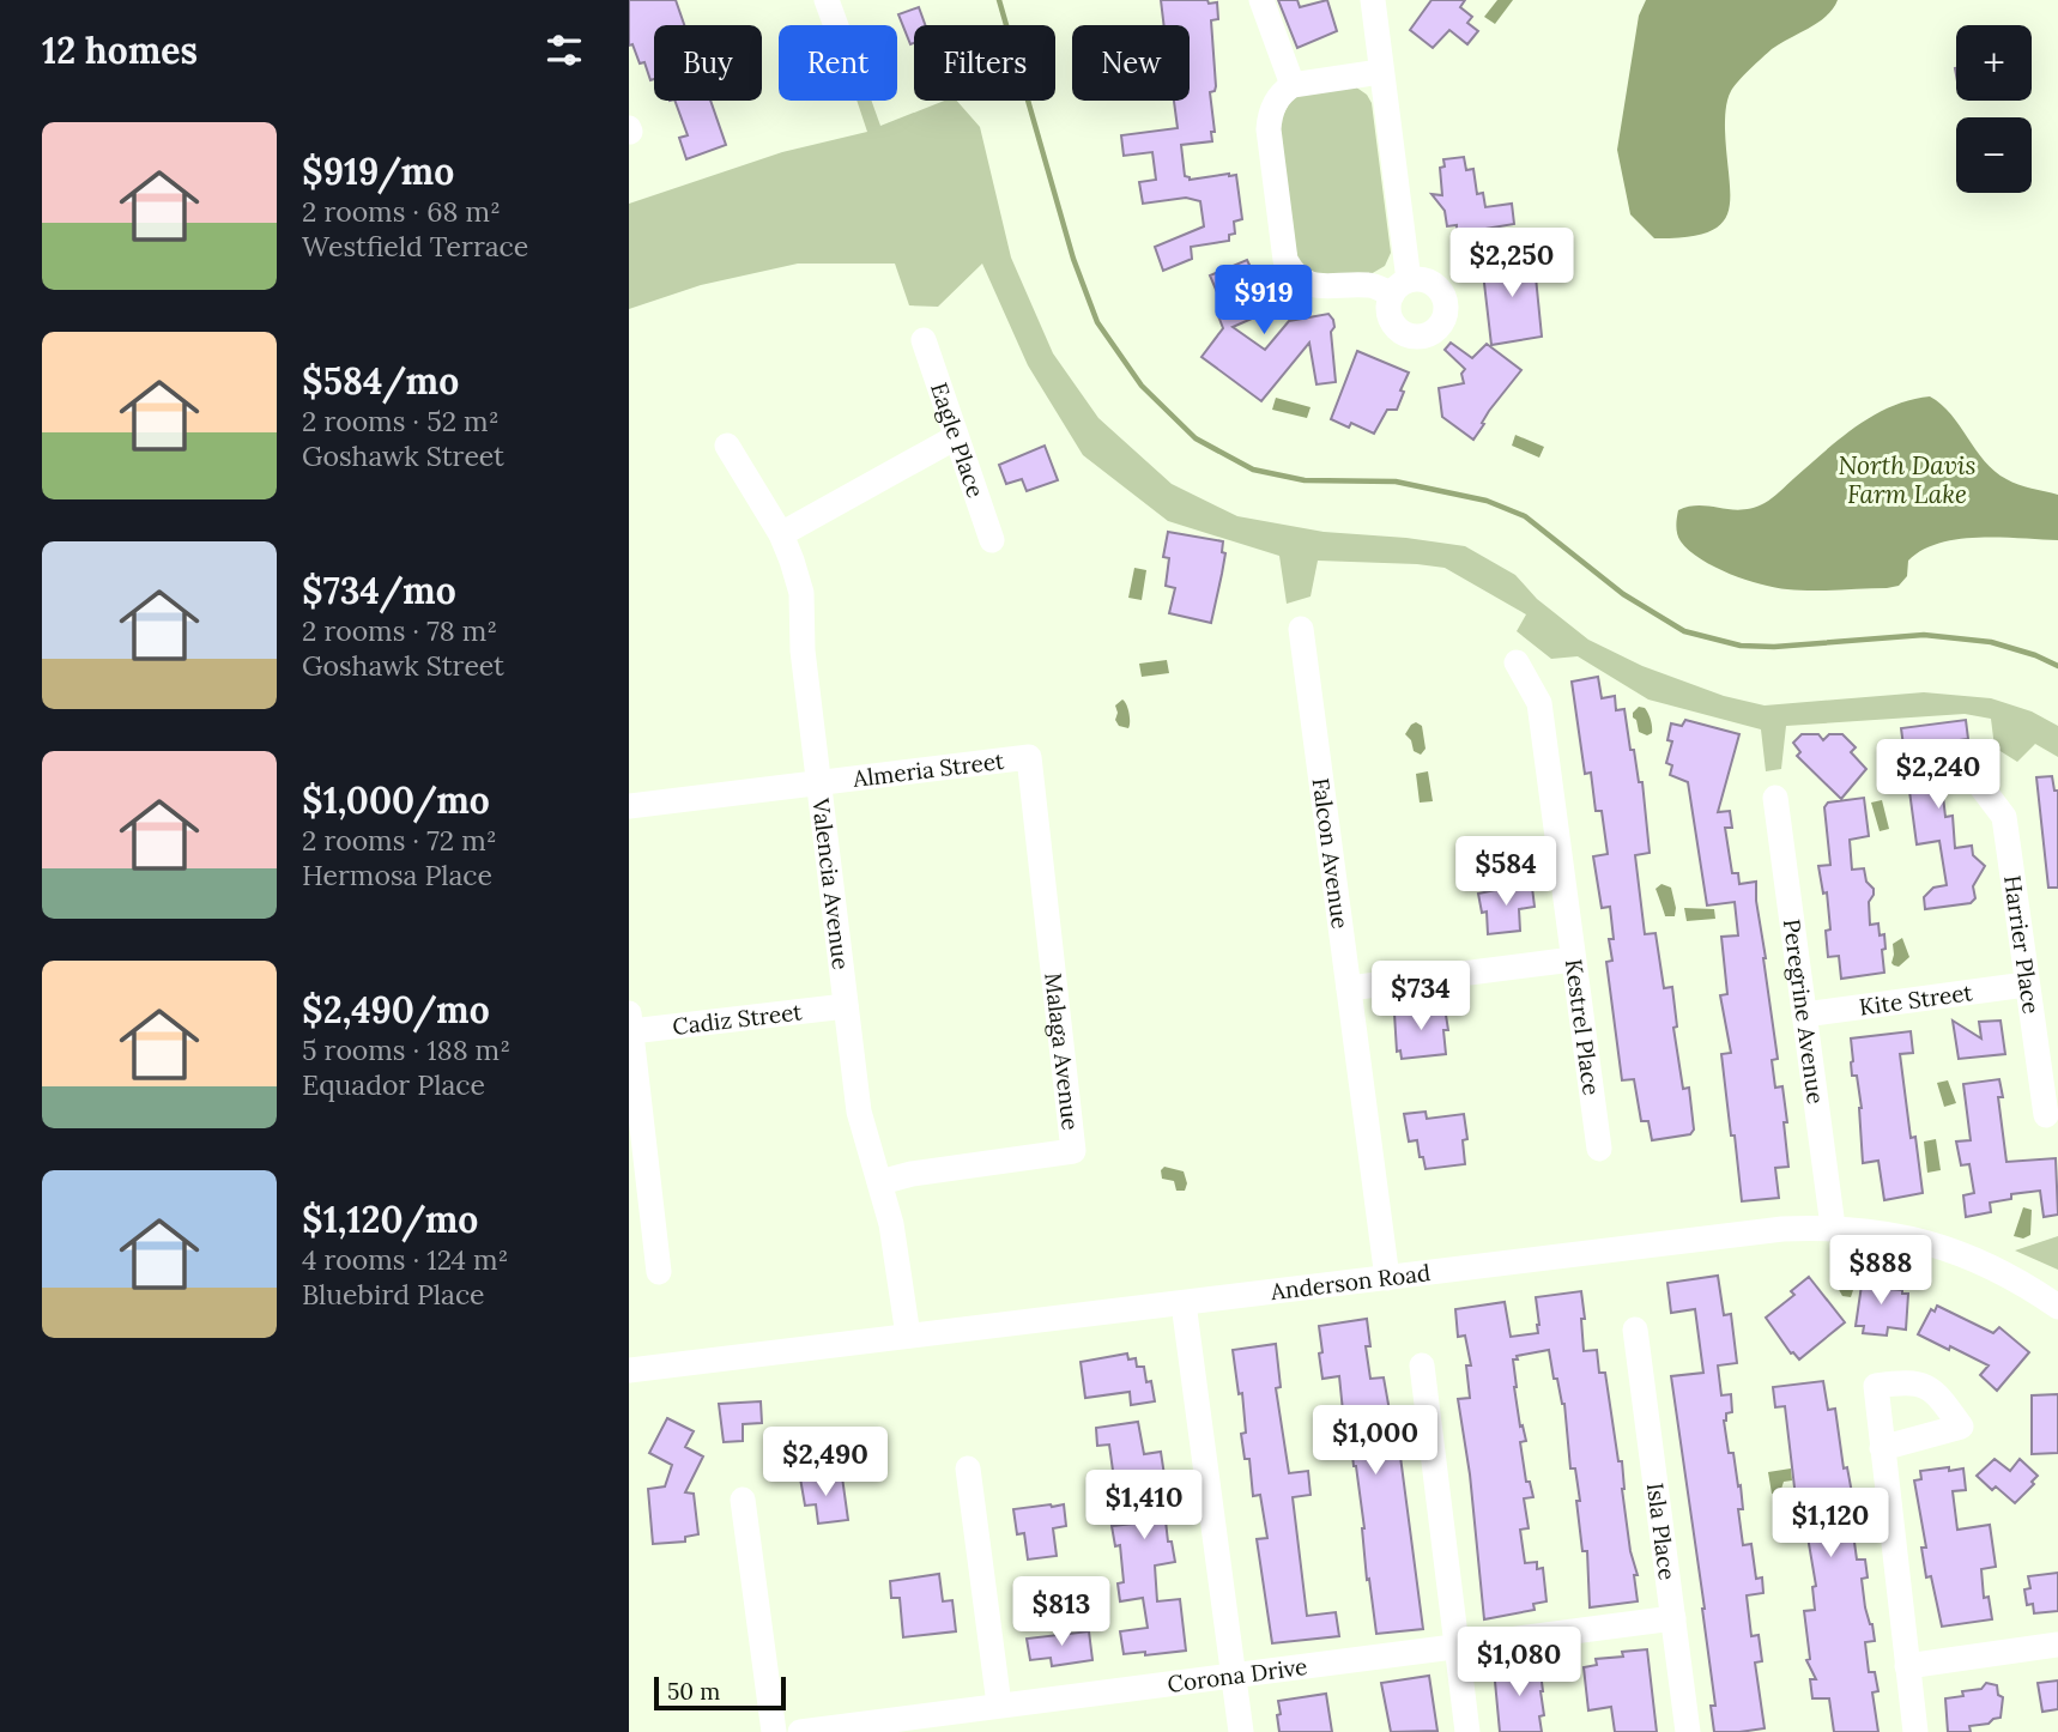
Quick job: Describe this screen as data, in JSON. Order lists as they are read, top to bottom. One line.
{"streets":{"street":["Eagle Place","Almeria Street","Falcon Avenue","Valencia Avenue","Harrier Place","Kite Street","Peregrine Avenue","Cadiz Street","Kestrel Place","Malaga Avenue","Anderson Road","Isla Place","Corona Drive"]},"crossings":[["Almeria Street","Valencia Avenue"],["Almeria Street","Malaga Avenue"],["Falcon Avenue","Anderson Road"],["Valencia Avenue","Cadiz Street"],["Valencia Avenue","Malaga Avenue"],["Valencia Avenue","Anderson Road"],["Harrier Place","Kite Street"],["Kite Street","Peregrine Avenue"],["Peregrine Avenue","Anderson Road"],["Isla Place","Corona Drive"]],"water":["North Davis Farm Lake"],"scale_bar":"50 m","page":{"heading":"12 homes","map_buttons":["+","−"],"chip":["Buy","Rent","Filters","New"],"list":[{"name":"$919/mo","note":"2 rooms · 68 m² · Westfield Terrace"},{"name":"$584/mo","note":"2 rooms · 52 m² · Goshawk Street"},{"name":"$734/mo","note":"2 rooms · 78 m² · Goshawk Street"},{"name":"$1,000/mo","note":"2 rooms · 72 m² · Hermosa Place"},{"name":"$2,490/mo","note":"5 rooms · 188 m² · Equador Place"},{"name":"$1,120/mo","note":"4 rooms · 124 m² · Bluebird Place"}],"price":["$2,250","$919","$2,240","$584","$734","$888","$1,000","$2,490","$1,410","$1,120","$813","$1,080"],"scale":"50 m"}}
